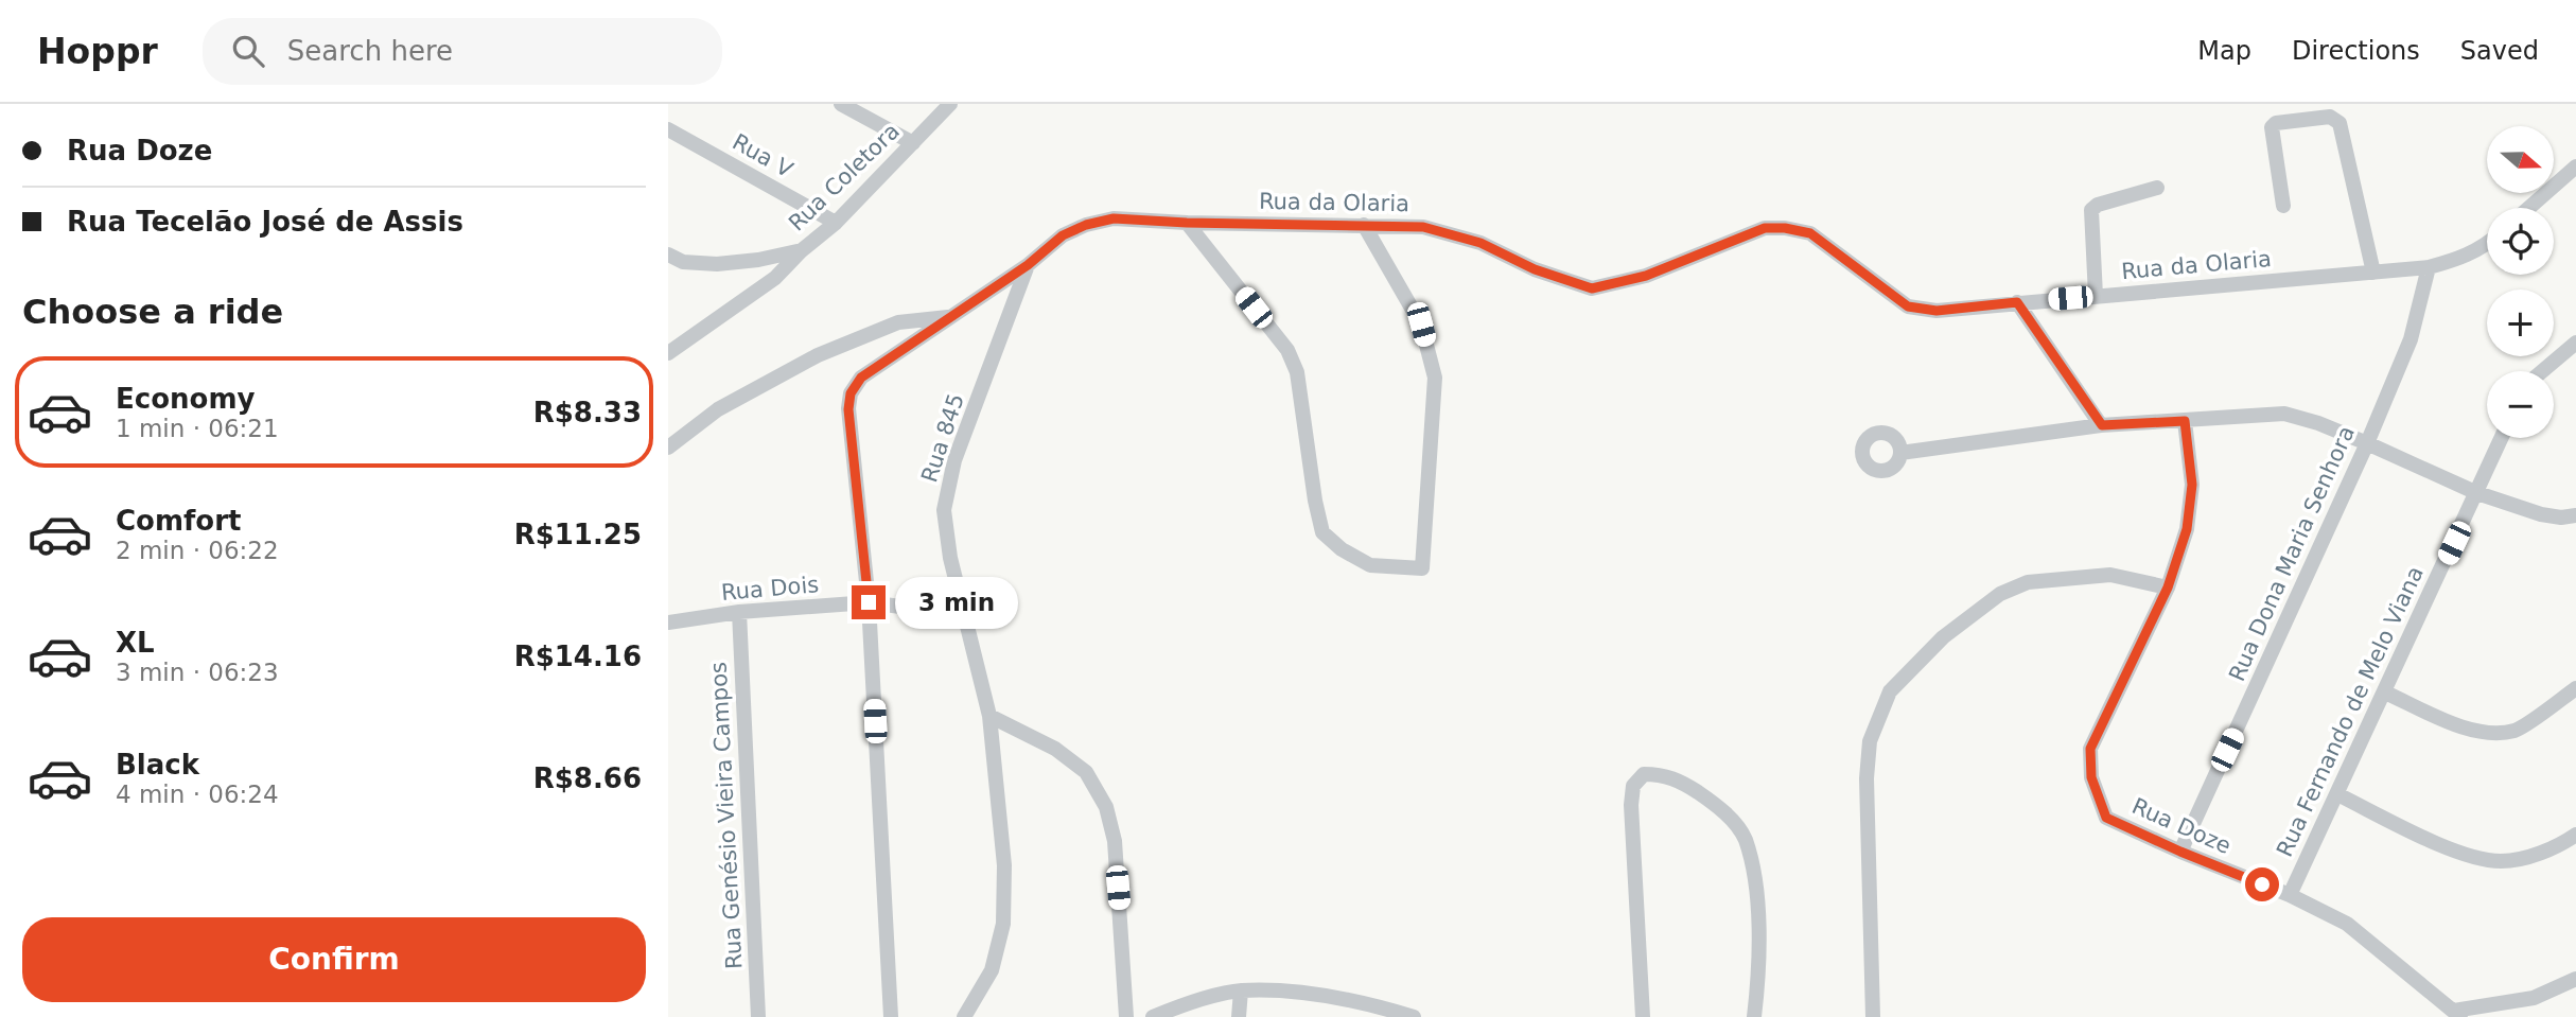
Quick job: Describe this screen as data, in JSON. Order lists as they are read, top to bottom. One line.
{"streets":{"street":["Rua V","Rua Coletora","Rua da Olaria","Rua 845","Rua Dona Maria Senhora","Rua Dois","Rua Fernando de Melo Viana","Rua Genésio Vieira Campos","Rua Doze"]},"crossings":[["Rua V","Rua Coletora"],["Rua da Olaria","Rua 845"],["Rua da Olaria","Rua Dona Maria Senhora"],["Rua da Olaria","Rua Dois"],["Rua 845","Rua Dois"],["Rua Dona Maria Senhora","Rua Doze"],["Rua Dois","Rua Genésio Vieira Campos"],["Rua Fernando de Melo Viana","Rua Doze"]],"north":"right","page":{"header":"Hoppr","search":"Search here","nav":["Map","Directions","Saved"],"banner":["Rua Doze","Rua Tecelão José de Assis"],"map_buttons":["+","−"],"heading":"Choose a ride","list":[{"name":"Economy","note":"1 min · 06:21","value":"R$8.33"},{"name":"Comfort","note":"2 min · 06:22","value":"R$11.25"},{"name":"XL","note":"3 min · 06:23","value":"R$14.16"},{"name":"Black","note":"4 min · 06:24","value":"R$8.66"}],"bubble":"3 min","buttons":"Confirm"}}
